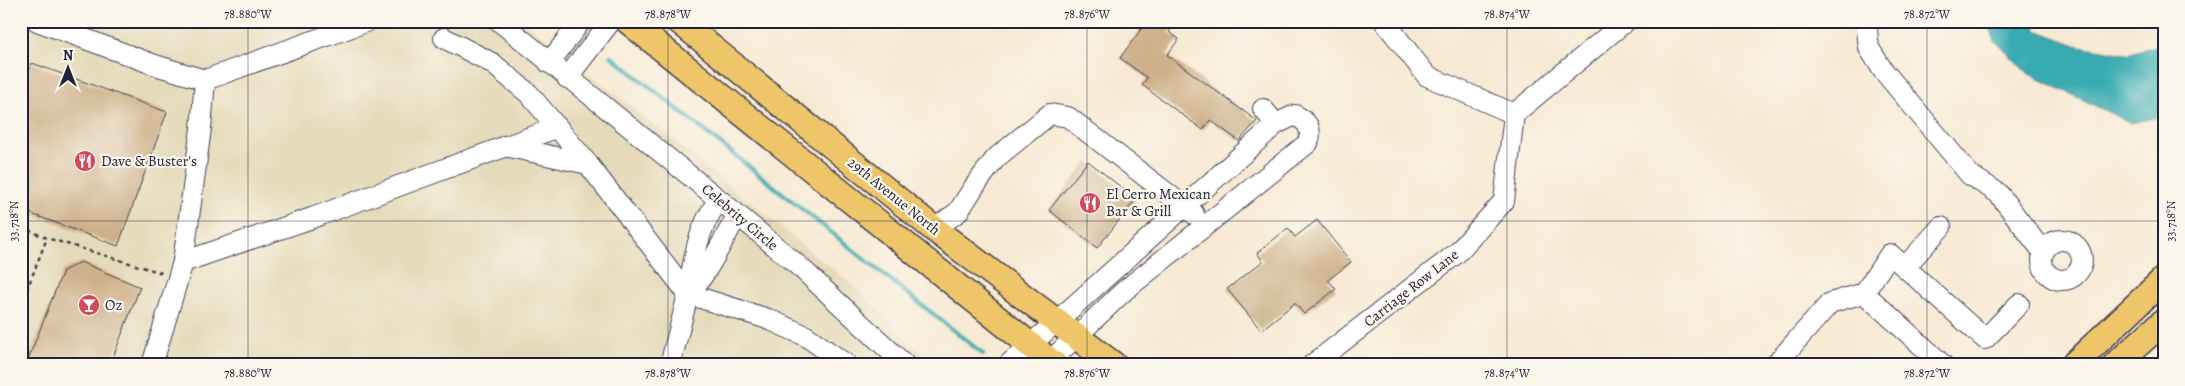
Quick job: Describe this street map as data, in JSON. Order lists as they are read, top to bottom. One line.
{"streets":{"main road":["29th Avenue North"],"street":["Celebrity Circle","Carriage Row Lane"]},"places":{"restaurant":["Dave & Buster's","El Cerro Mexican Bar & Grill"],"bar":["Oz"]},"north":"top","coordinates":["78.880°W","78.878°W","78.876°W","78.874°W","78.872°W","33.718°N"]}
